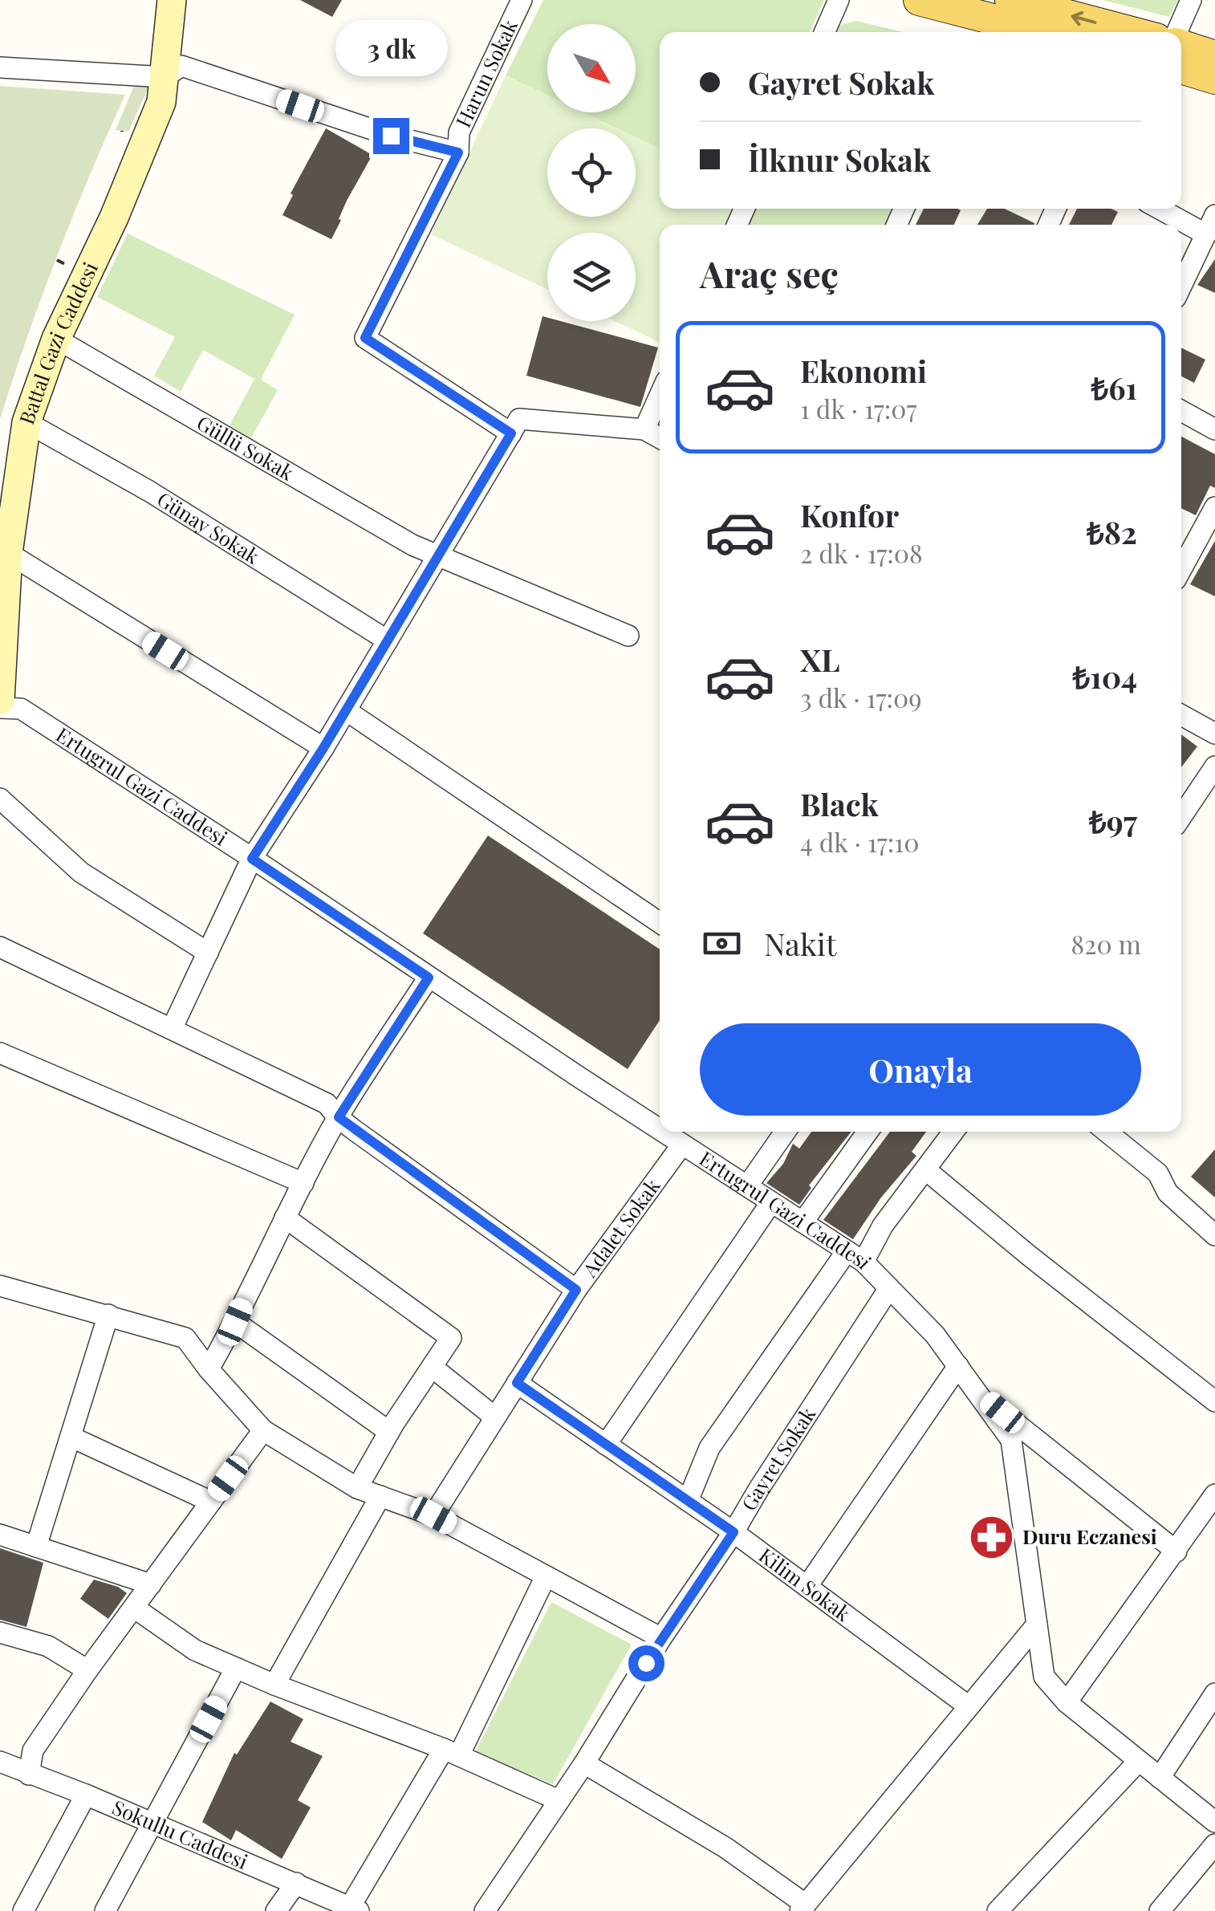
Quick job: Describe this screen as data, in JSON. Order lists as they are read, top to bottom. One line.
{"streets":{"street":["Harun Sokak","Battal Gazi Caddesi","Güllü Sokak","Günay Sokak","Ertugrul Gazi Caddesi","Adalet Sokak","Gayret Sokak","Kilim Sokak","Sokullu Caddesi"]},"crossings":[["Battal Gazi Caddesi","Güllü Sokak"],["Battal Gazi Caddesi","Günay Sokak"],["Ertugrul Gazi Caddesi","Adalet Sokak"],["Ertugrul Gazi Caddesi","Gayret Sokak"],["Adalet Sokak","Kilim Sokak"],["Gayret Sokak","Kilim Sokak"]],"places":{"pharmacy":["Duru Eczanesi"]},"north":"bottom right","page":{"bubble":"3 dk","banner":["Gayret Sokak","İlknur Sokak"],"heading":"Araç seç","list":[{"name":"Ekonomi","note":"1 dk · 17:07","value":"₺61"},{"name":"Konfor","note":"2 dk · 17:08","value":"₺82"},{"name":"XL","note":"3 dk · 17:09","value":"₺104"},{"name":"Black","note":"4 dk · 17:10","value":"₺97"}],"pay":["Nakit","820 m"],"buttons":"Onayla"}}
